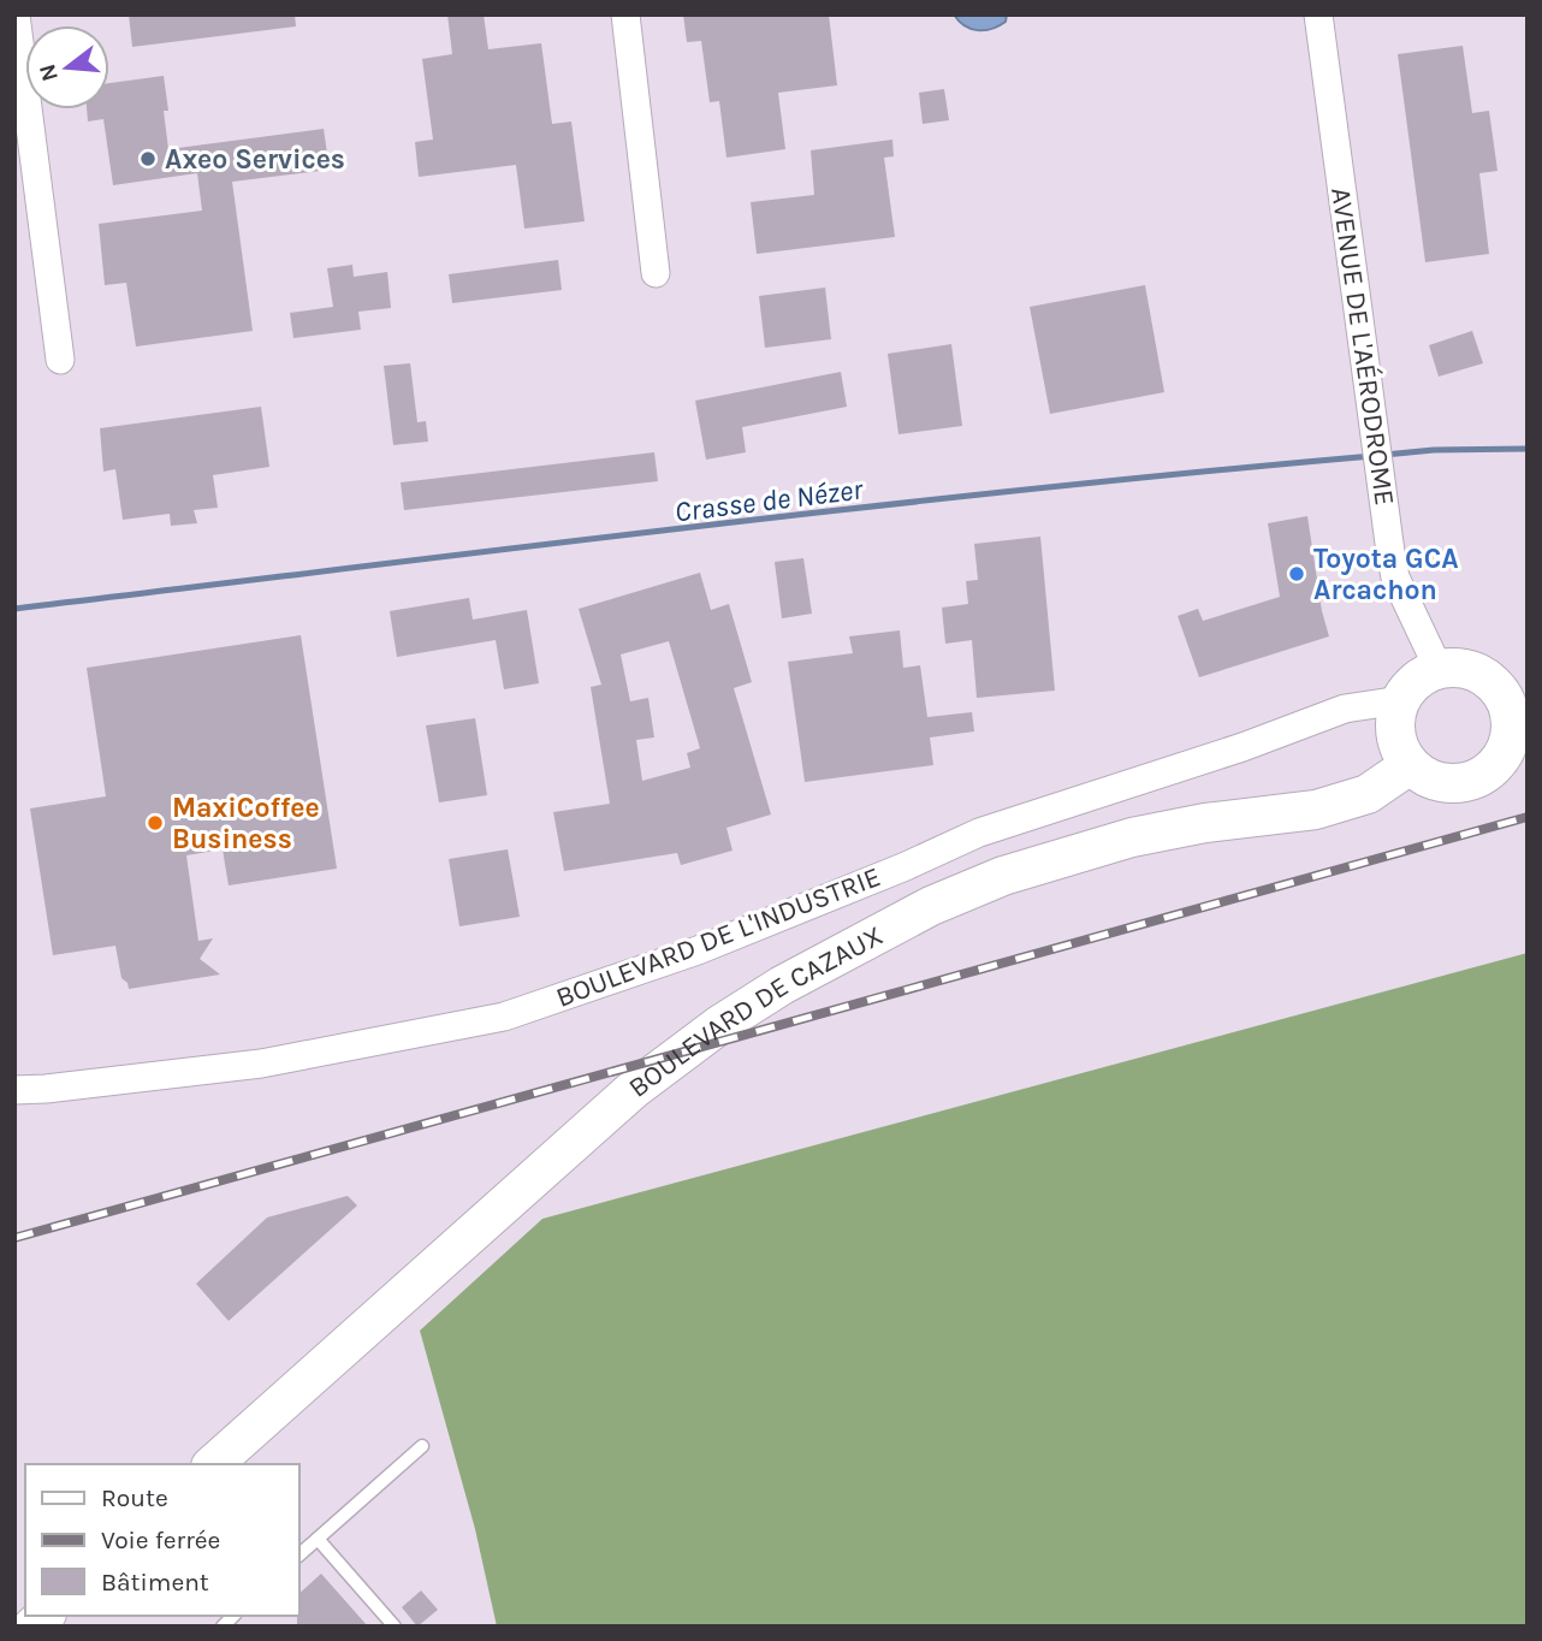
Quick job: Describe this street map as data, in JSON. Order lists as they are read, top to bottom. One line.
{"streets":{"main road":["BOULEVARD DE CAZAUX"],"street":["AVENUE DE L'AÉRODROME","BOULEVARD DE L'INDUSTRIE"]},"crossings":[["AVENUE DE L'AÉRODROME","BOULEVARD DE L'INDUSTRIE"],["AVENUE DE L'AÉRODROME","BOULEVARD DE CAZAUX"],["BOULEVARD DE L'INDUSTRIE","BOULEVARD DE CAZAUX"]],"water":["Crasse de Nézer"],"places":["Axeo Services","Toyota GCA Arcachon","MaxiCoffee Business"],"legend":["Route","Voie ferrée","Bâtiment"],"north":"left"}
